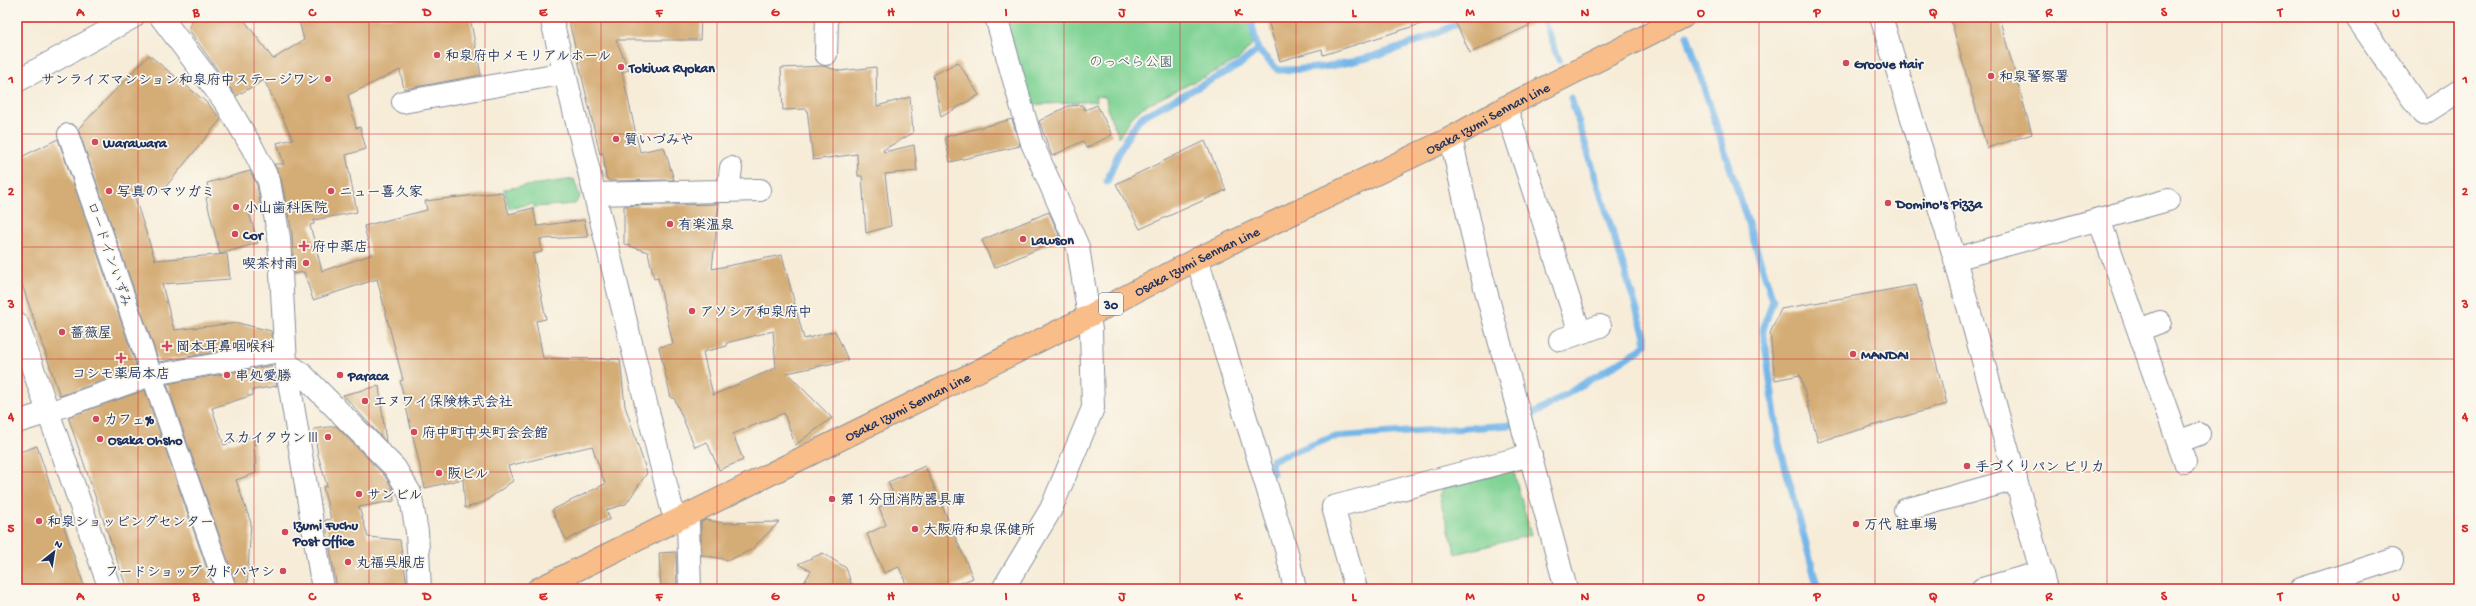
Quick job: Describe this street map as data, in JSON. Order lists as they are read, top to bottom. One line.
{"streets":{"main road":["Osaka Izumi Sennan Line","30"],"street":["ロードインいずみ"]},"parks":["のっぺら公園"],"places":{"other":["和泉府中メモリアルホール","Groove Hair","Tokiwa Ryokan","和泉警察署","サンライズマンション和泉府中ステージワン","質いづみや","Warawara","写真のマツガミ","ニュー喜久家","Domino's Pizza","小山歯科医院","有楽温泉","Cor","Lawson","喫茶村雨","アソシア和泉府中","薔薇屋","MANDAI","串処愛勝","Paraca","エヌワイ保険株式会社","カフェ%","府中町中央町会会館","スカイタウンⅢ","Osaka Ohsho","手づくりパン ピリカ","阪ビル","サンビル","第１分団消防器具庫","和泉ショッピングセンター","万代 駐車場","大阪府和泉保健所","Izumi Fuchu Post Office","丸福呉服店","フードショップ カドバヤシ"],"health":["府中薬店","岡本耳鼻咽喉科","コシモ薬局本店"]},"north":"top right","grid":{"columns":["A","B","C","D","E","F","G","H","I","J","K","L","M","N","O","P","Q","R","S","T","U"],"rows":["1","2","3","4","5"]}}
